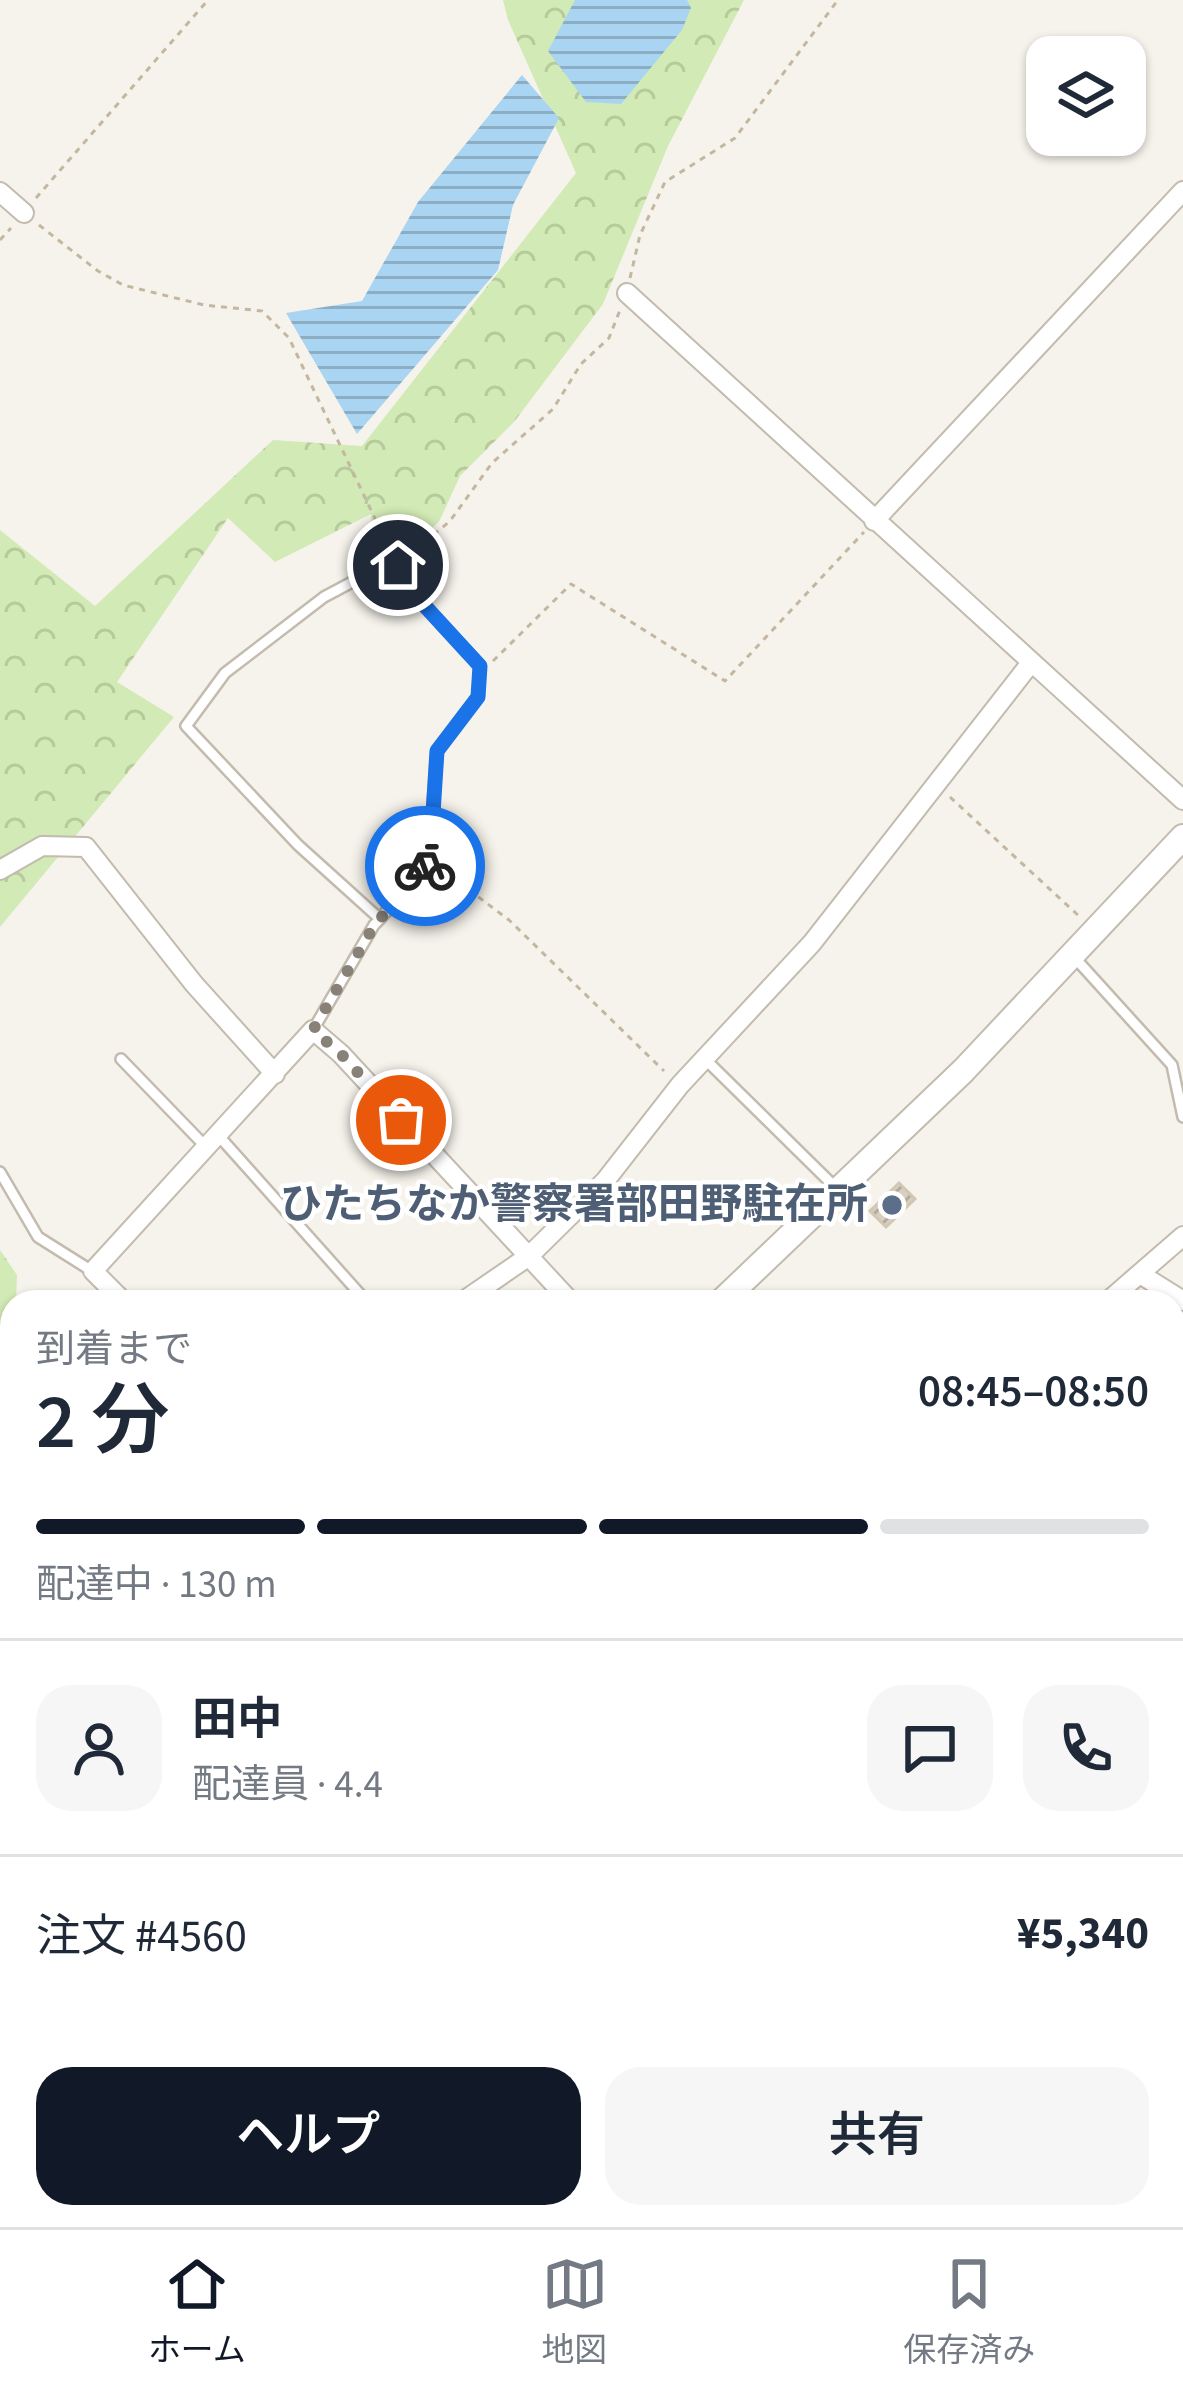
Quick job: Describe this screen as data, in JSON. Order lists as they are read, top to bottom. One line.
{"places":["ひたちなか警察署部田野駐在所"],"page":{"heading":["2 分","到着まで","08:45–08:50"],"panel":["田中","配達員 · 4.4","注文 #4560","¥5,340"],"bar":"配達中 · 130 m","buttons":["ヘルプ","共有"],"tabs":["ホーム","地図","保存済み"]}}
